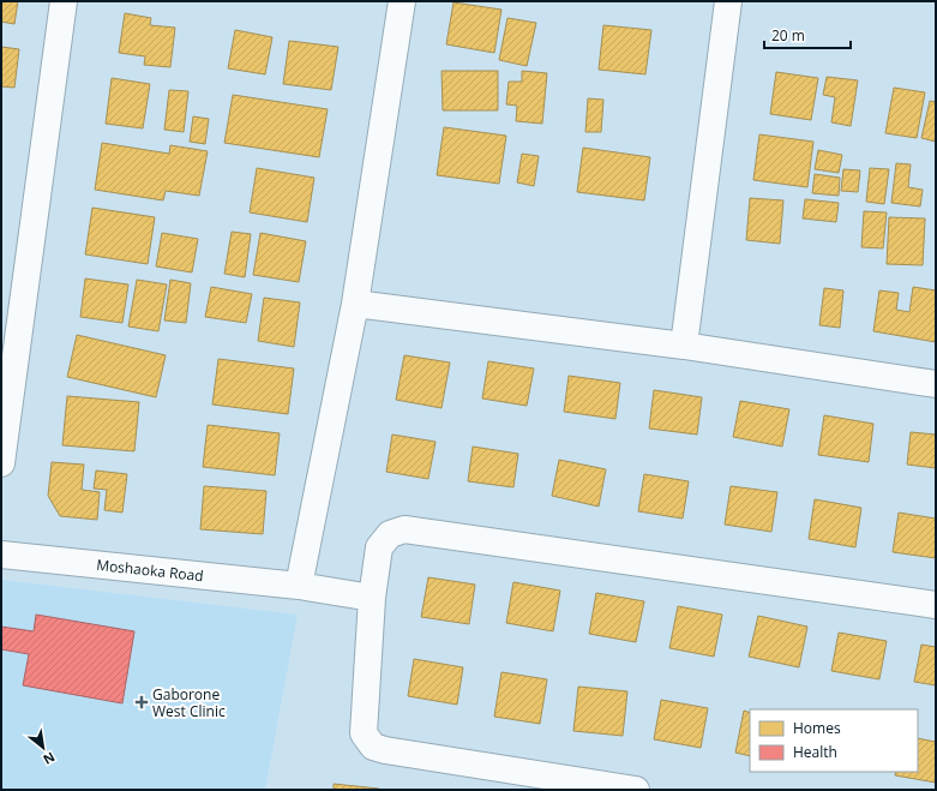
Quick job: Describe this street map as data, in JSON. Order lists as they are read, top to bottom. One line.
{"streets":{"street":["Moshaoka Road"]},"places":{"health":["Gaborone West Clinic"]},"legend":["Homes","Health"],"scale_bar":"20 m","north":"bottom right"}
